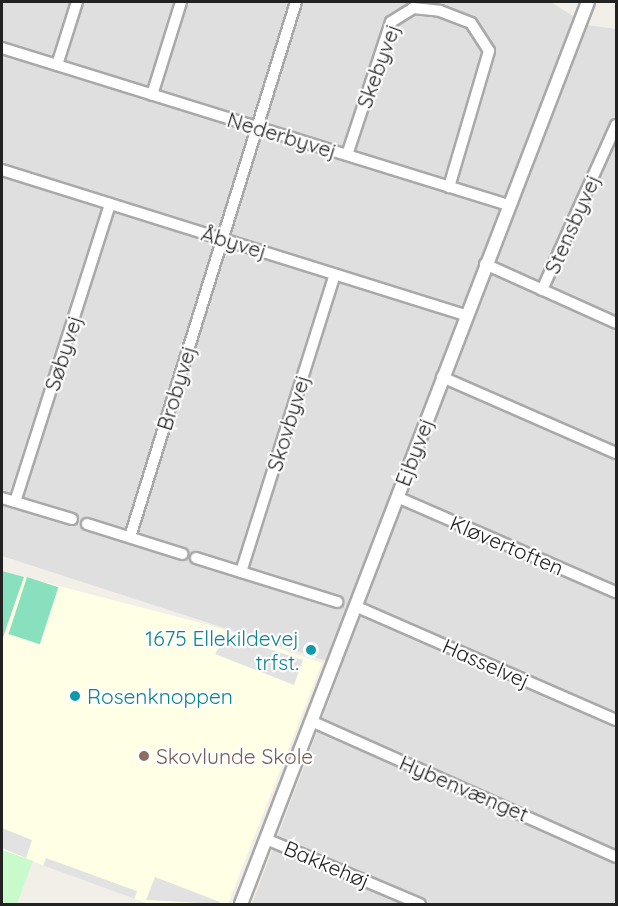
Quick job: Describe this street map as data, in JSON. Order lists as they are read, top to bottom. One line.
{"streets":{"street":["Skebyvej","Nederbyvej","Stensbyvej","Åbyvej","Søbyvej","Brobyvej","Skovbyvej","Ejbyvej","Kløvertoften","Hasselvej","Hybenvænget","Bakkehøj"]},"crossings":[["Skebyvej","Nederbyvej"],["Nederbyvej","Brobyvej"],["Nederbyvej","Ejbyvej"],["Åbyvej","Søbyvej"],["Åbyvej","Brobyvej"],["Åbyvej","Skovbyvej"],["Åbyvej","Ejbyvej"],["Ejbyvej","Kløvertoften"],["Ejbyvej","Hasselvej"],["Ejbyvej","Hybenvænget"],["Ejbyvej","Bakkehøj"]],"places":["1675 Ellekildevej trfst.","Rosenknoppen","Skovlunde Skole"]}
